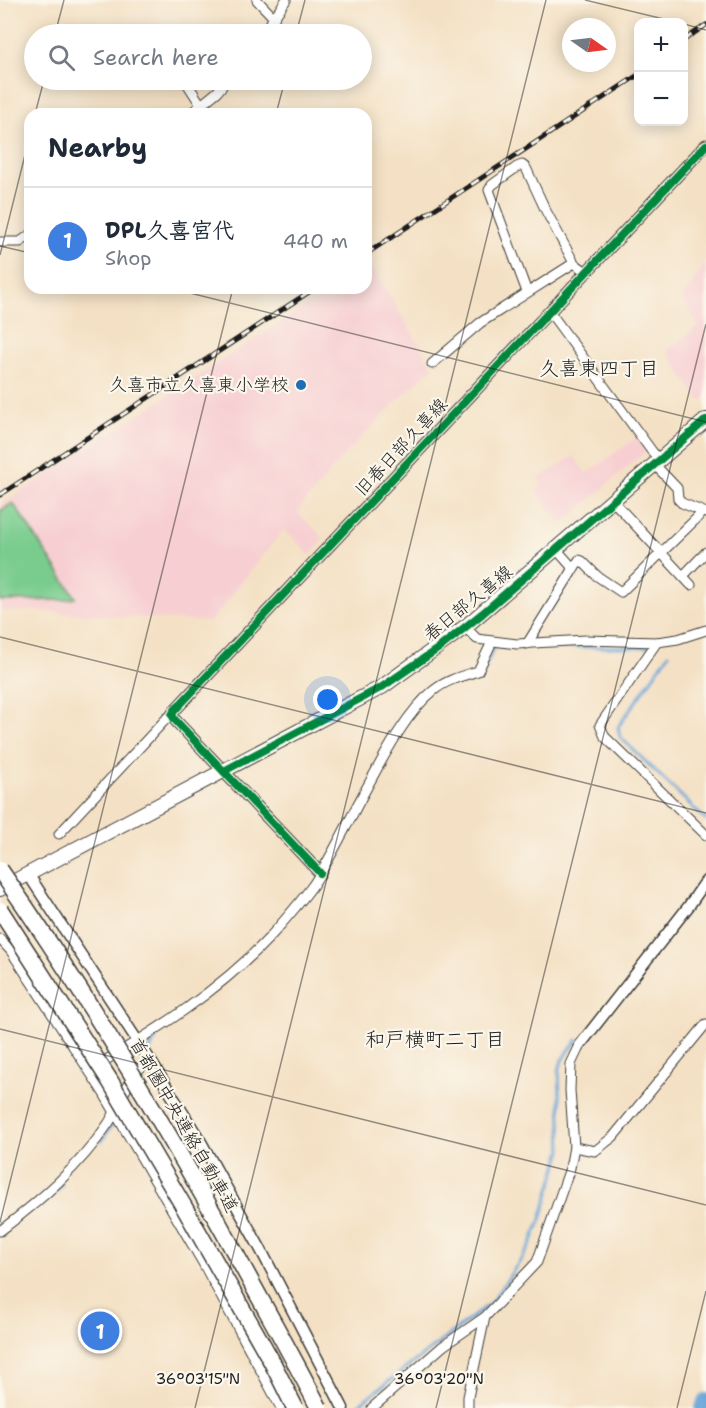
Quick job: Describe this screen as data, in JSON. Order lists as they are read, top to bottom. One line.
{"streets":{"highway":["首都圏中央連絡自動車道"],"main road":["春日部久喜線"],"street":["旧春日部久喜線"]},"districts":["久喜東四丁目","和戸横町二丁目"],"places":["久喜市立久喜東小学校"],"north":"right","page":{"map_buttons":["+","−"],"search":"Search here","heading":"Nearby","list":[{"mark":"1","name":"DPL久喜宮代","note":"Shop","value":"440 m"}],"pins":"1"},"coordinates":["36°03'15\"N","36°03'20\"N"]}
